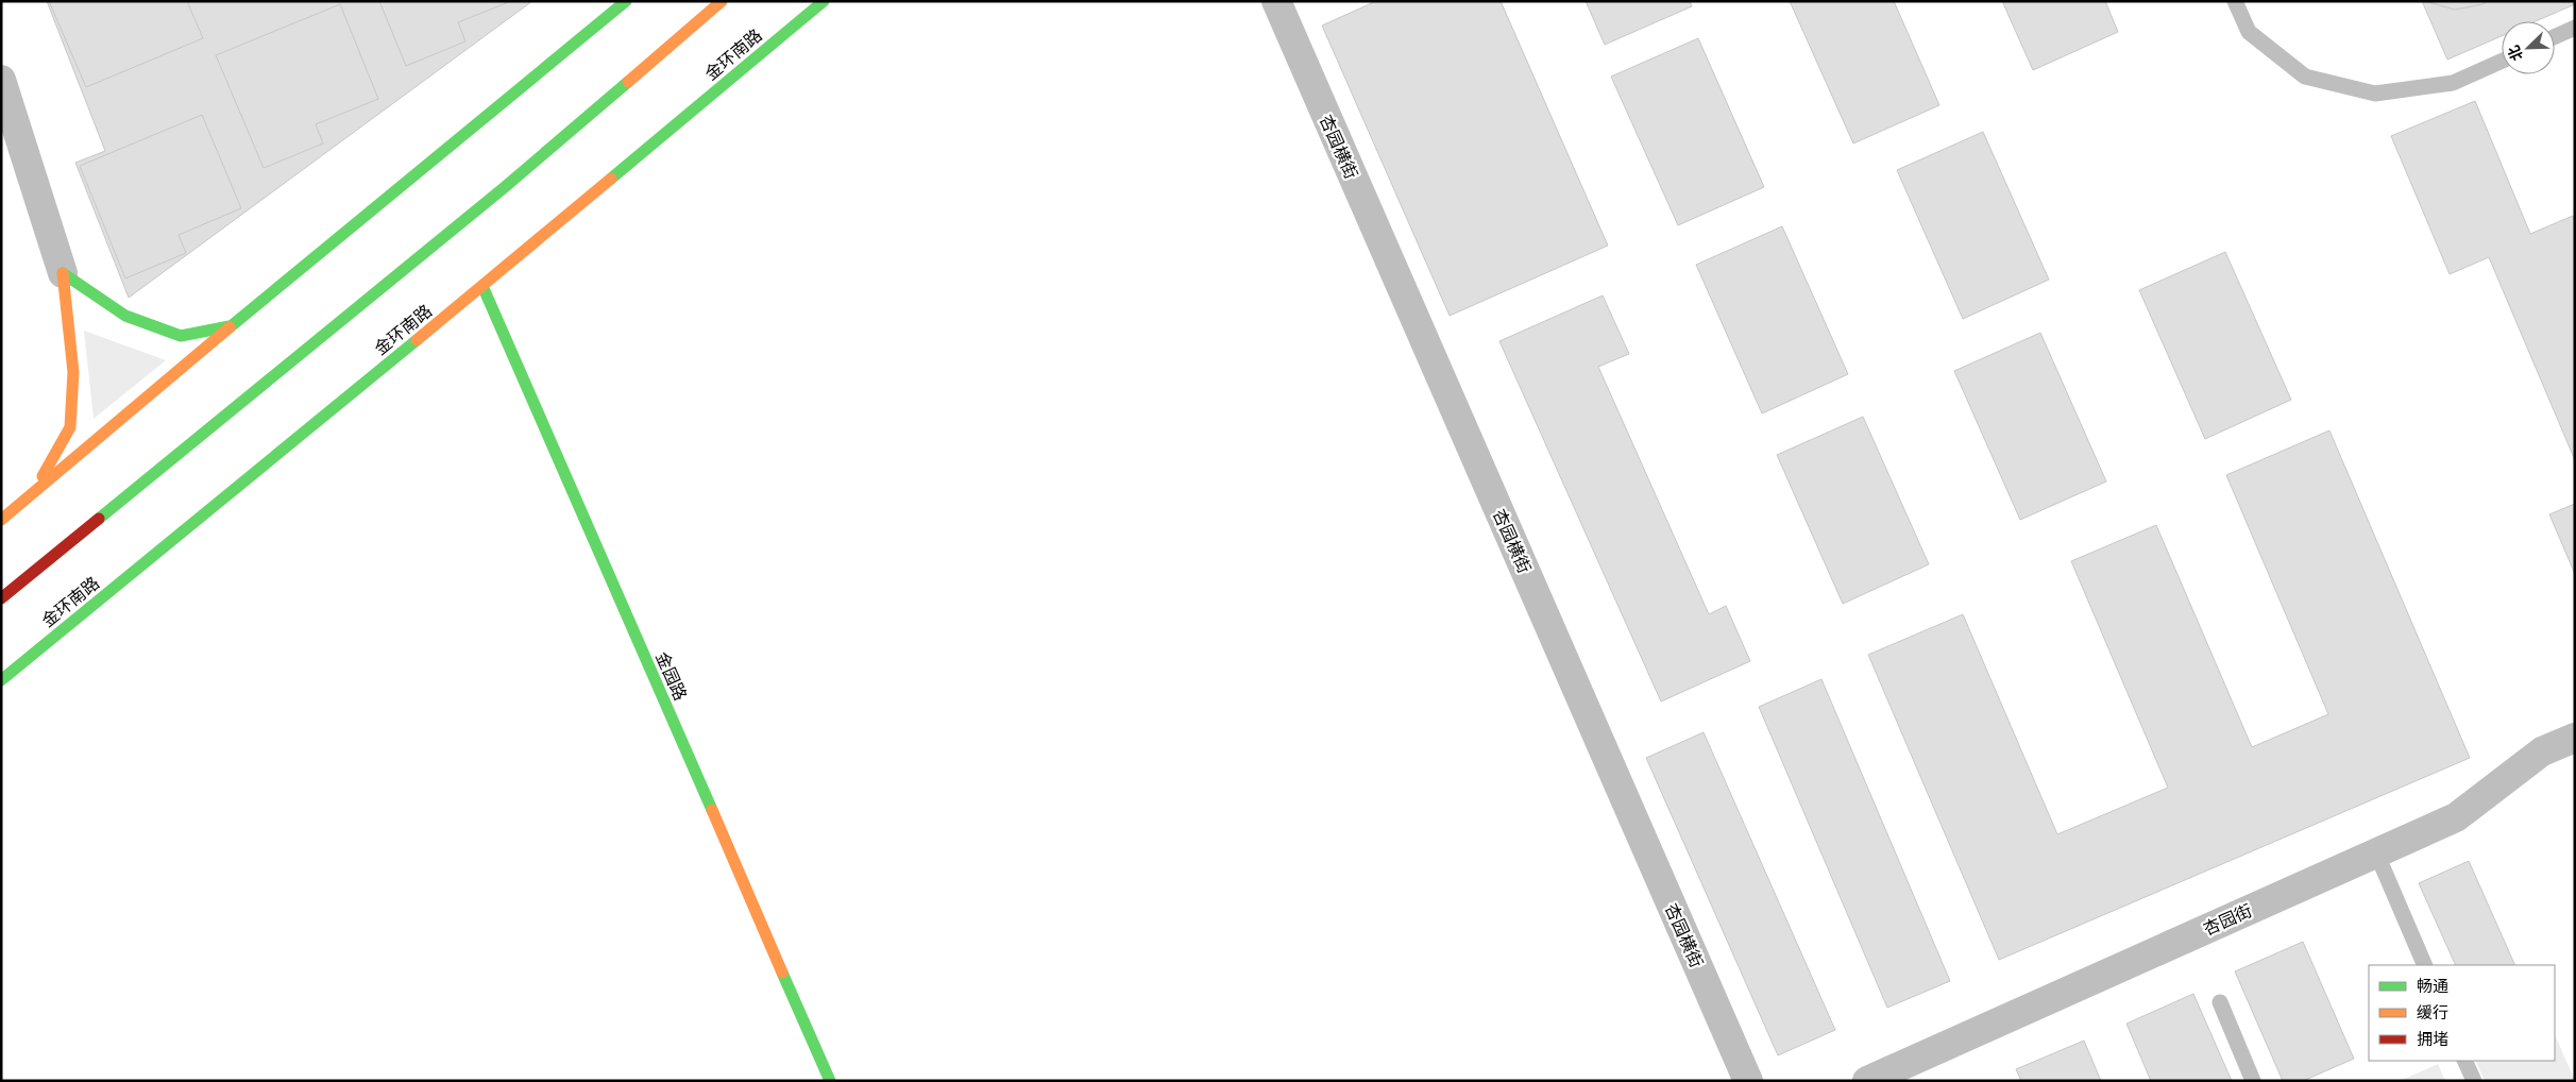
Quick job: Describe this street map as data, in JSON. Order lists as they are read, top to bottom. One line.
{"streets":{"street":["金环南路","杏园横街","金园路","杏园街"]},"crossings":[["金环南路","金园路"]],"legend":["畅通","缓行","拥堵"],"north":"bottom left"}
